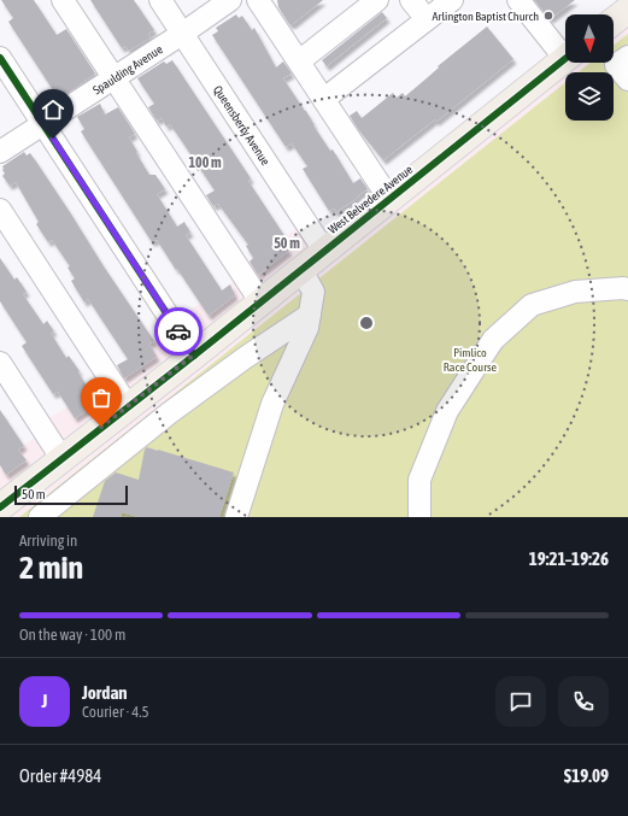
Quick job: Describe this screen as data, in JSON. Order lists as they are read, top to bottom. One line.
{"streets":{"main road":["West Belvedere Avenue"],"street":["Spaulding Avenue","Queensberry Avenue"]},"crossings":[["Spaulding Avenue","Queensberry Avenue"],["Queensberry Avenue","West Belvedere Avenue"]],"parks":["Pimlico Race Course"],"places":["Arlington Baptist Church"],"scale_bar":"50 m","north":"bottom","page":{"scale":"50 m","heading":["2 min","Arriving in","19:21–19:26"],"panel":["Jordan","Courier · 4.5","Order #4984","$19.09"],"bar":"On the way · 100 m","round":"J"},"rings":["100 m","50 m"]}
